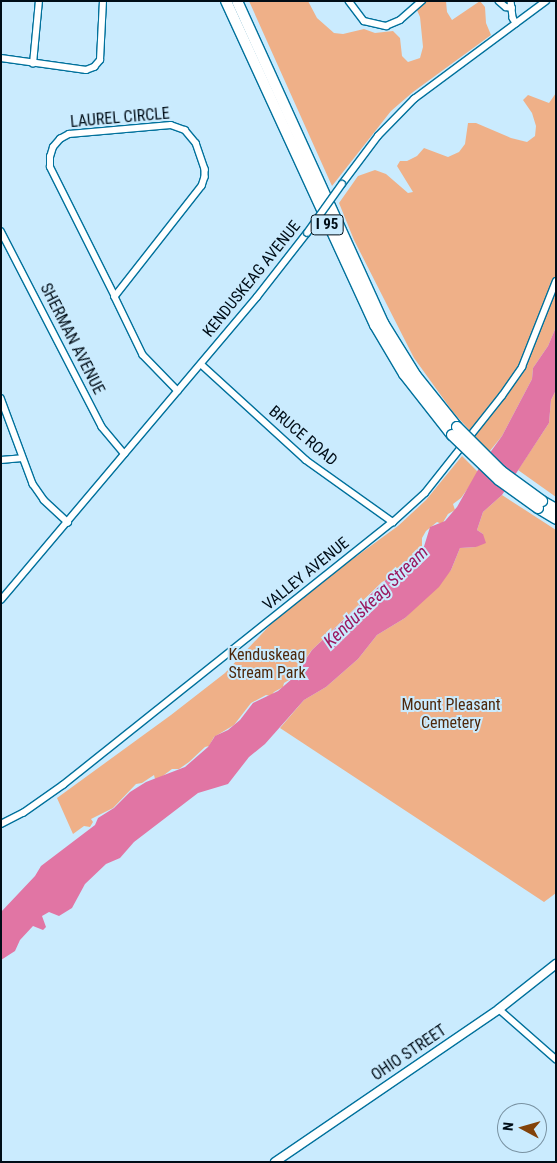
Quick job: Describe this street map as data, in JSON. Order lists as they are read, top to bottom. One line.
{"streets":{"highway":["I 95"],"street":["LAUREL CIRCLE","KENDUSKEAG AVENUE","SHERMAN AVENUE","BRUCE ROAD","VALLEY AVENUE","OHIO STREET"]},"crossings":[["LAUREL CIRCLE","KENDUSKEAG AVENUE"],["KENDUSKEAG AVENUE","SHERMAN AVENUE"],["KENDUSKEAG AVENUE","BRUCE ROAD"],["BRUCE ROAD","VALLEY AVENUE"]],"water":["Kenduskeag Stream"],"parks":["Kenduskeag Stream Park","Mount Pleasant Cemetery"],"north":"left"}
